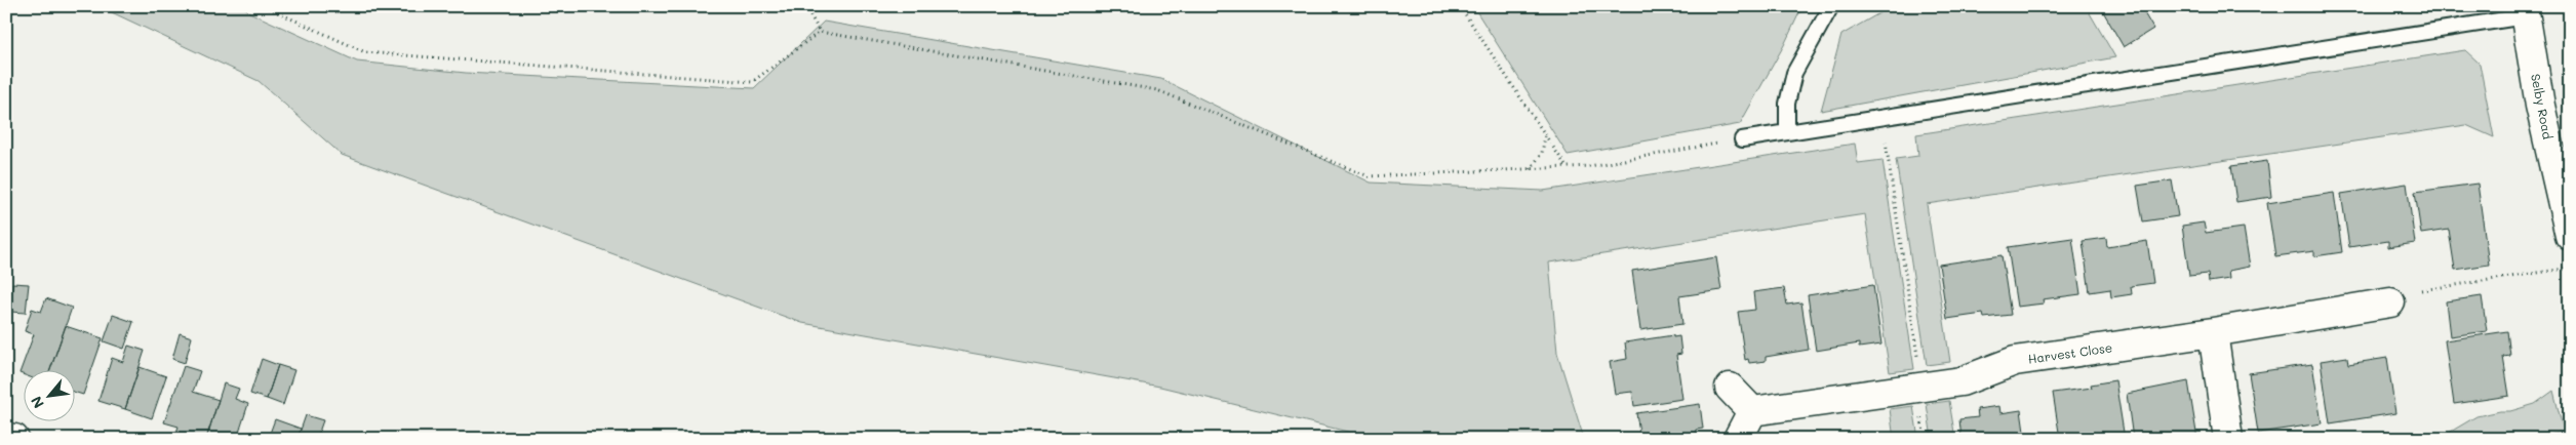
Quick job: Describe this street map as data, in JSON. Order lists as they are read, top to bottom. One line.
{"streets":{"main road":["Selby Road","Harvest Close"]},"north":"bottom left"}
